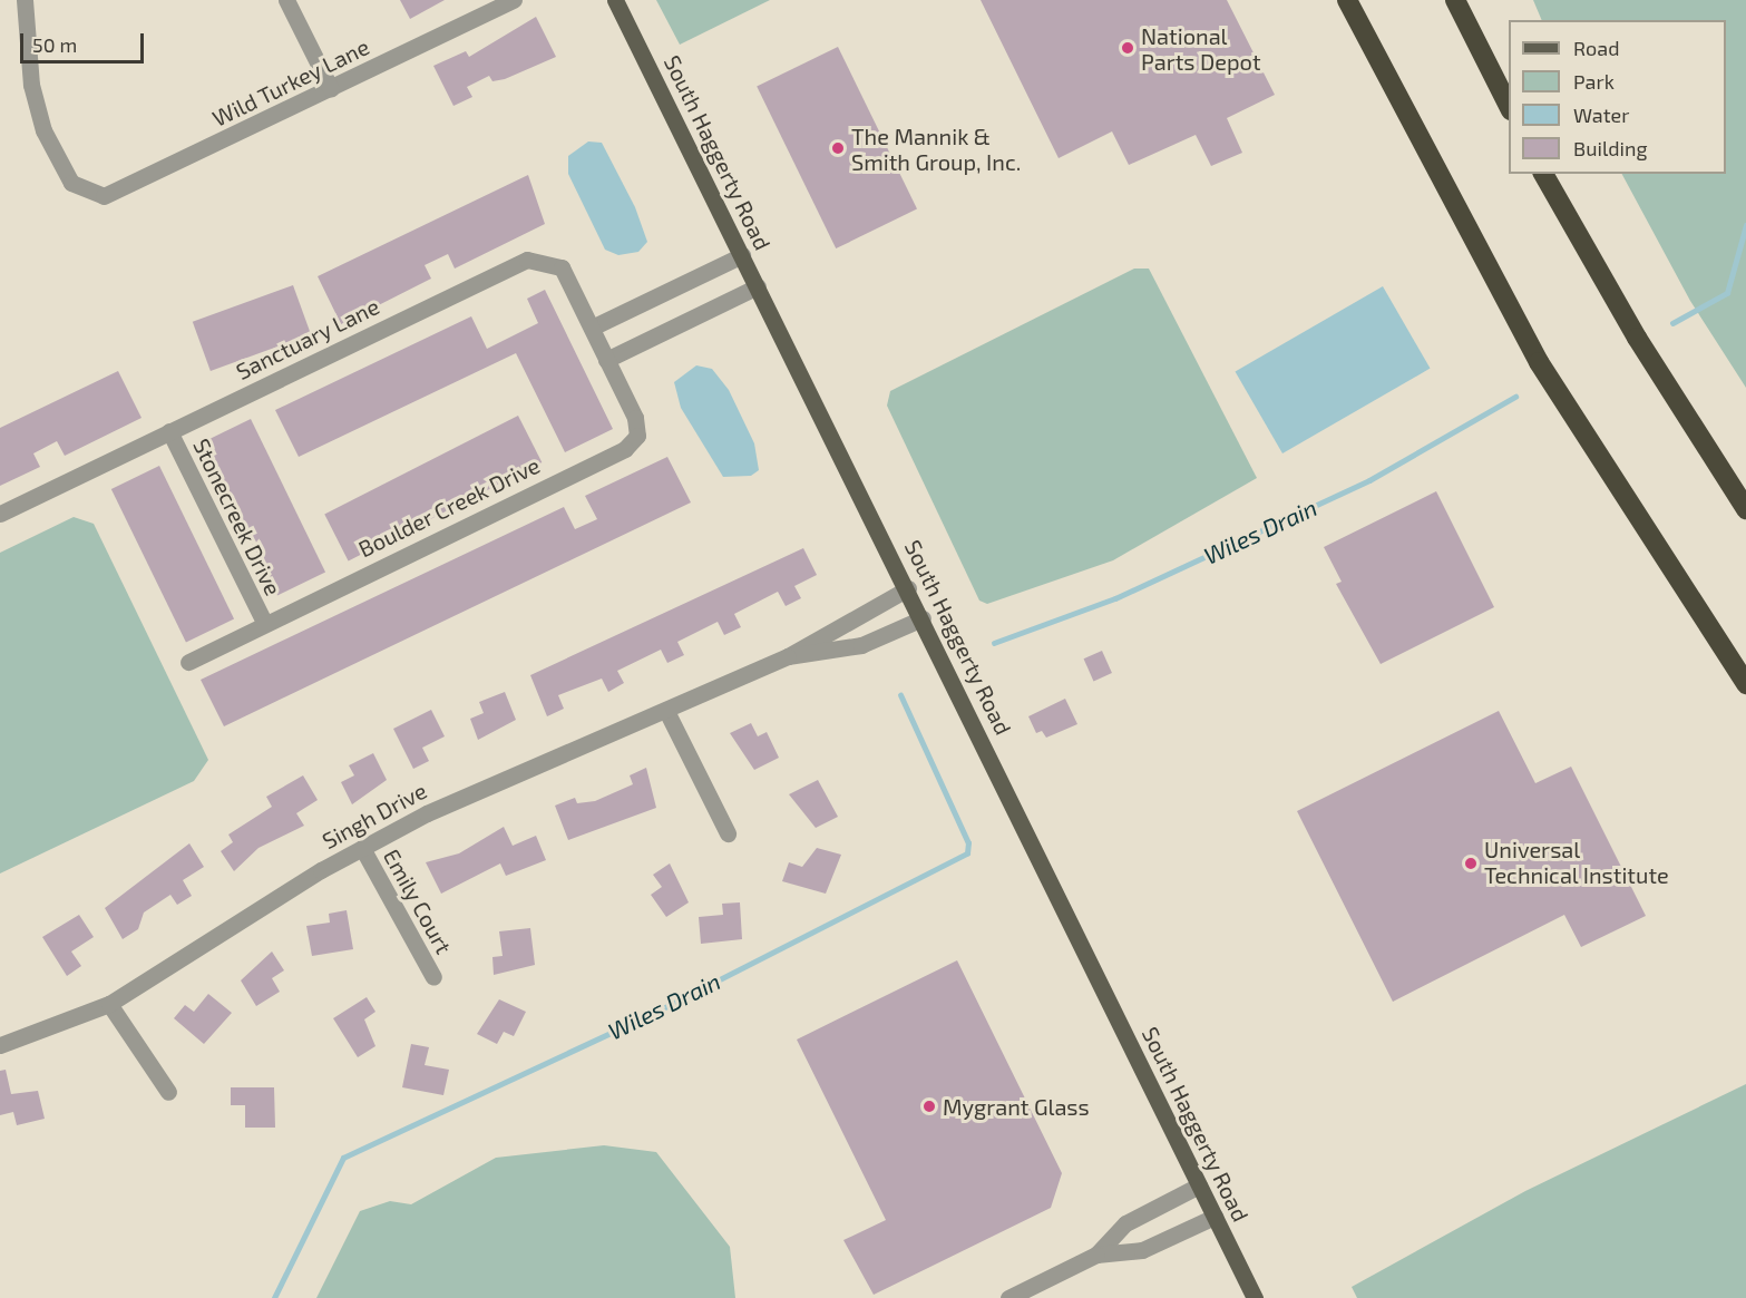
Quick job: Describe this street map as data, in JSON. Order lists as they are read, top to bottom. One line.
{"streets":{"main road":["South Haggerty Road"],"street":["Wild Turkey Lane","Sanctuary Lane","Boulder Creek Drive","Stonecreek Drive","Singh Drive","Emily Court"]},"crossings":[["South Haggerty Road","Singh Drive"],["Sanctuary Lane","Boulder Creek Drive"],["Sanctuary Lane","Stonecreek Drive"],["Boulder Creek Drive","Stonecreek Drive"],["Singh Drive","Emily Court"]],"water":["Wiles Drain"],"places":["National Parts Depot","The Mannik & Smith Group, Inc.","Universal Technical Institute","Mygrant Glass"],"legend":["Road","Park","Water","Building"],"scale_bar":"50 m"}
